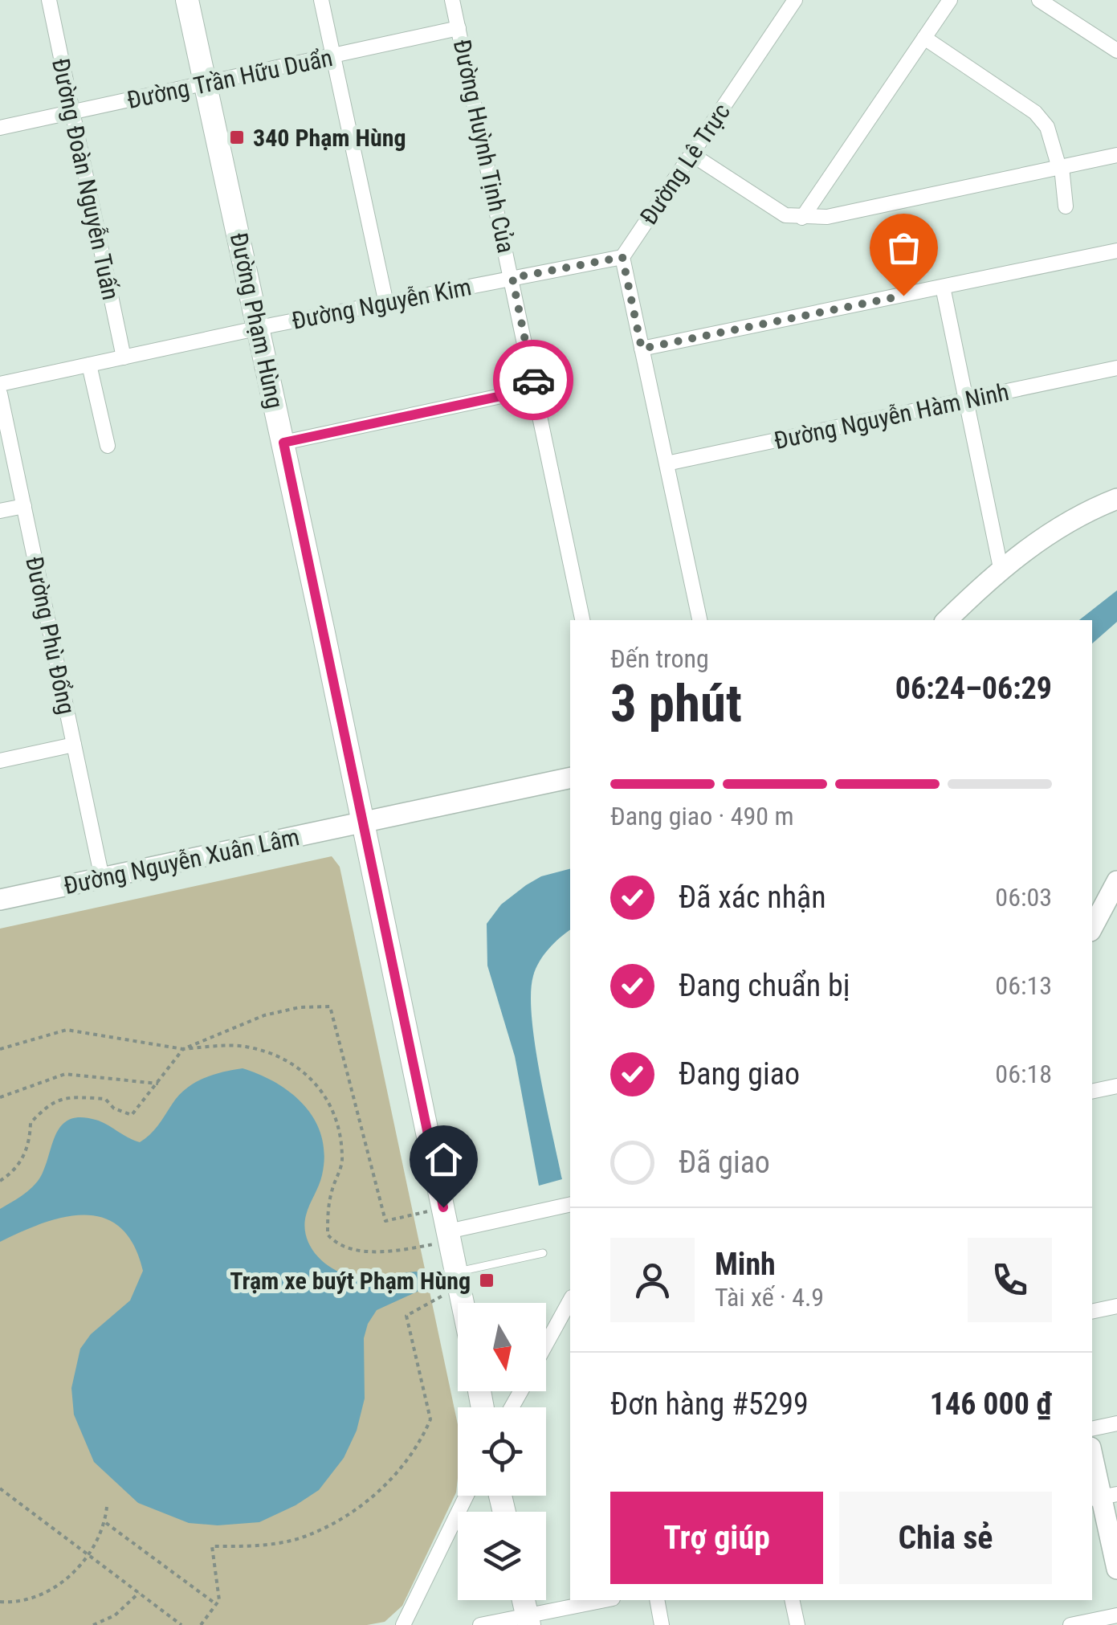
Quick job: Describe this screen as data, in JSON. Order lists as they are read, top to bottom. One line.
{"streets":{"main road":["Đường Phạm Hùng"],"street":["Đường Trần Hữu Duẩn","Đường Huỳnh Tịnh Của","Đường Lê Trực","Đường Đoàn Nguyễn Tuấn","Đường Nguyễn Kim","Đường Nguyễn Hàm Ninh","Đường Phù Đổng","Đường Nguyễn Xuân Lâm"]},"crossings":[["Đường Trần Hữu Duẩn","Đường Huỳnh Tịnh Của"],["Đường Trần Hữu Duẩn","Đường Đoàn Nguyễn Tuấn"],["Đường Trần Hữu Duẩn","Đường Phạm Hùng"],["Đường Huỳnh Tịnh Của","Đường Nguyễn Kim"],["Đường Lê Trực","Đường Nguyễn Kim"],["Đường Đoàn Nguyễn Tuấn","Đường Nguyễn Kim"],["Đường Nguyễn Kim","Đường Phạm Hùng"],["Đường Phạm Hùng","Đường Nguyễn Xuân Lâm"],["Đường Phù Đổng","Đường Nguyễn Xuân Lâm"]],"places":{"transit":["340 Phạm Hùng","Trạm xe buýt Phạm Hùng"]},"north":"bottom","page":{"heading":["3 phút","Đến trong","06:24–06:29"],"panel":["Minh","Tài xế · 4.9","Đơn hàng #5299","146 000 ₫"],"bar":"Đang giao · 490 m","list":[["Đã xác nhận","06:03"],["Đang chuẩn bị","06:13"],["Đang giao","06:18"],"Đã giao"],"buttons":["Trợ giúp","Chia sẻ"]}}
